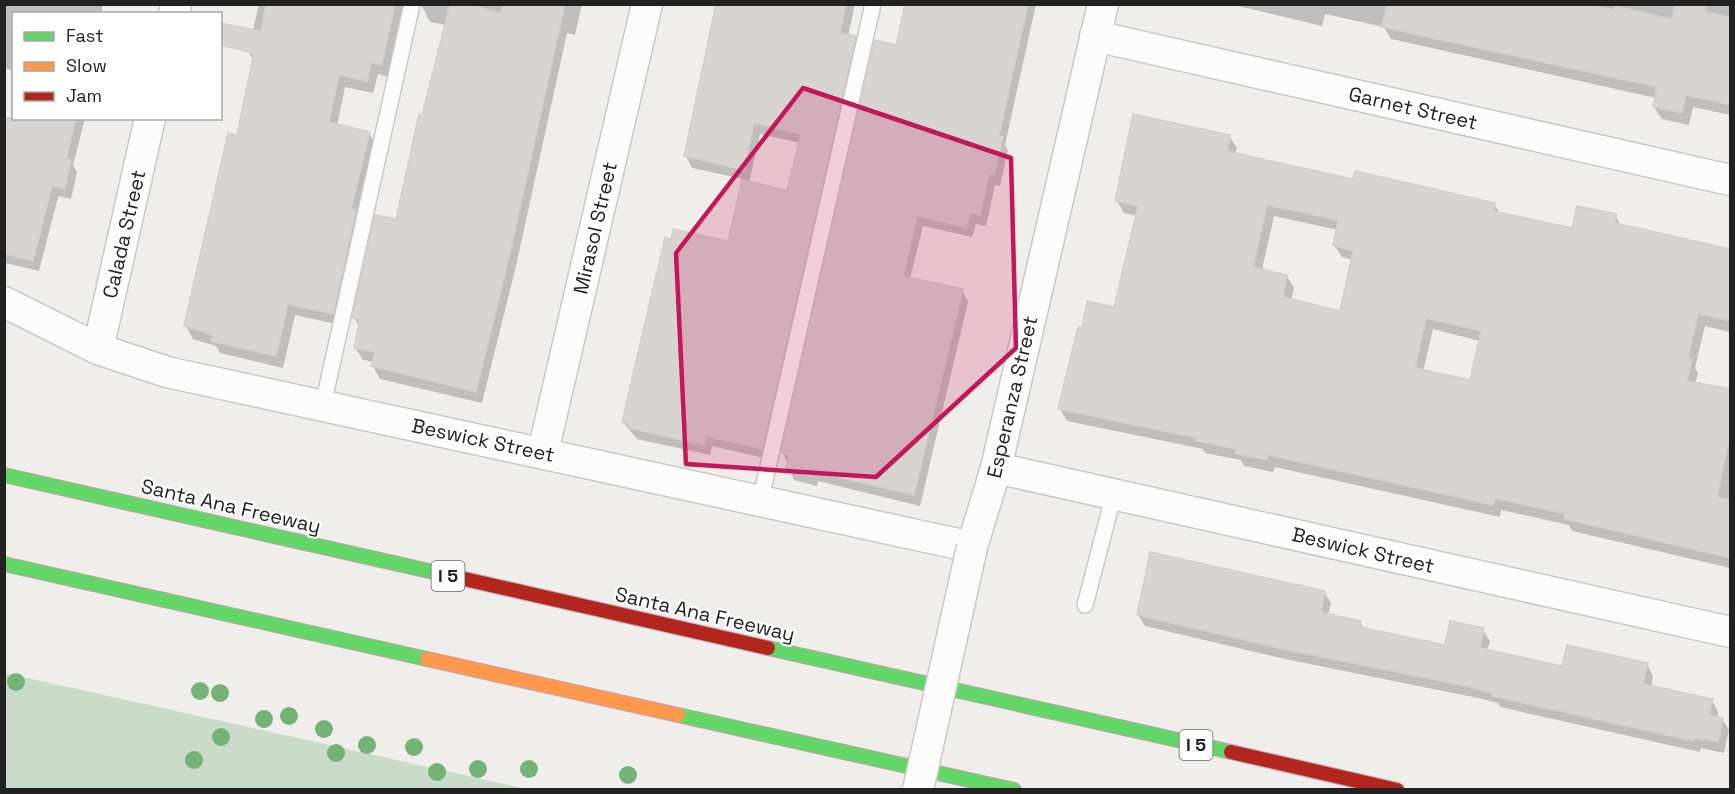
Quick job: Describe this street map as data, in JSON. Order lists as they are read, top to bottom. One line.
{"streets":{"highway":["Santa Ana Freeway","I 5"],"street":["Garnet Street","Mirasol Street","Calada Street","Esperanza Street","Beswick Street"]},"crossings":[["Garnet Street","Esperanza Street"],["Mirasol Street","Beswick Street"],["Calada Street","Beswick Street"],["Esperanza Street","Beswick Street"]],"legend":["Fast","Slow","Jam"]}
